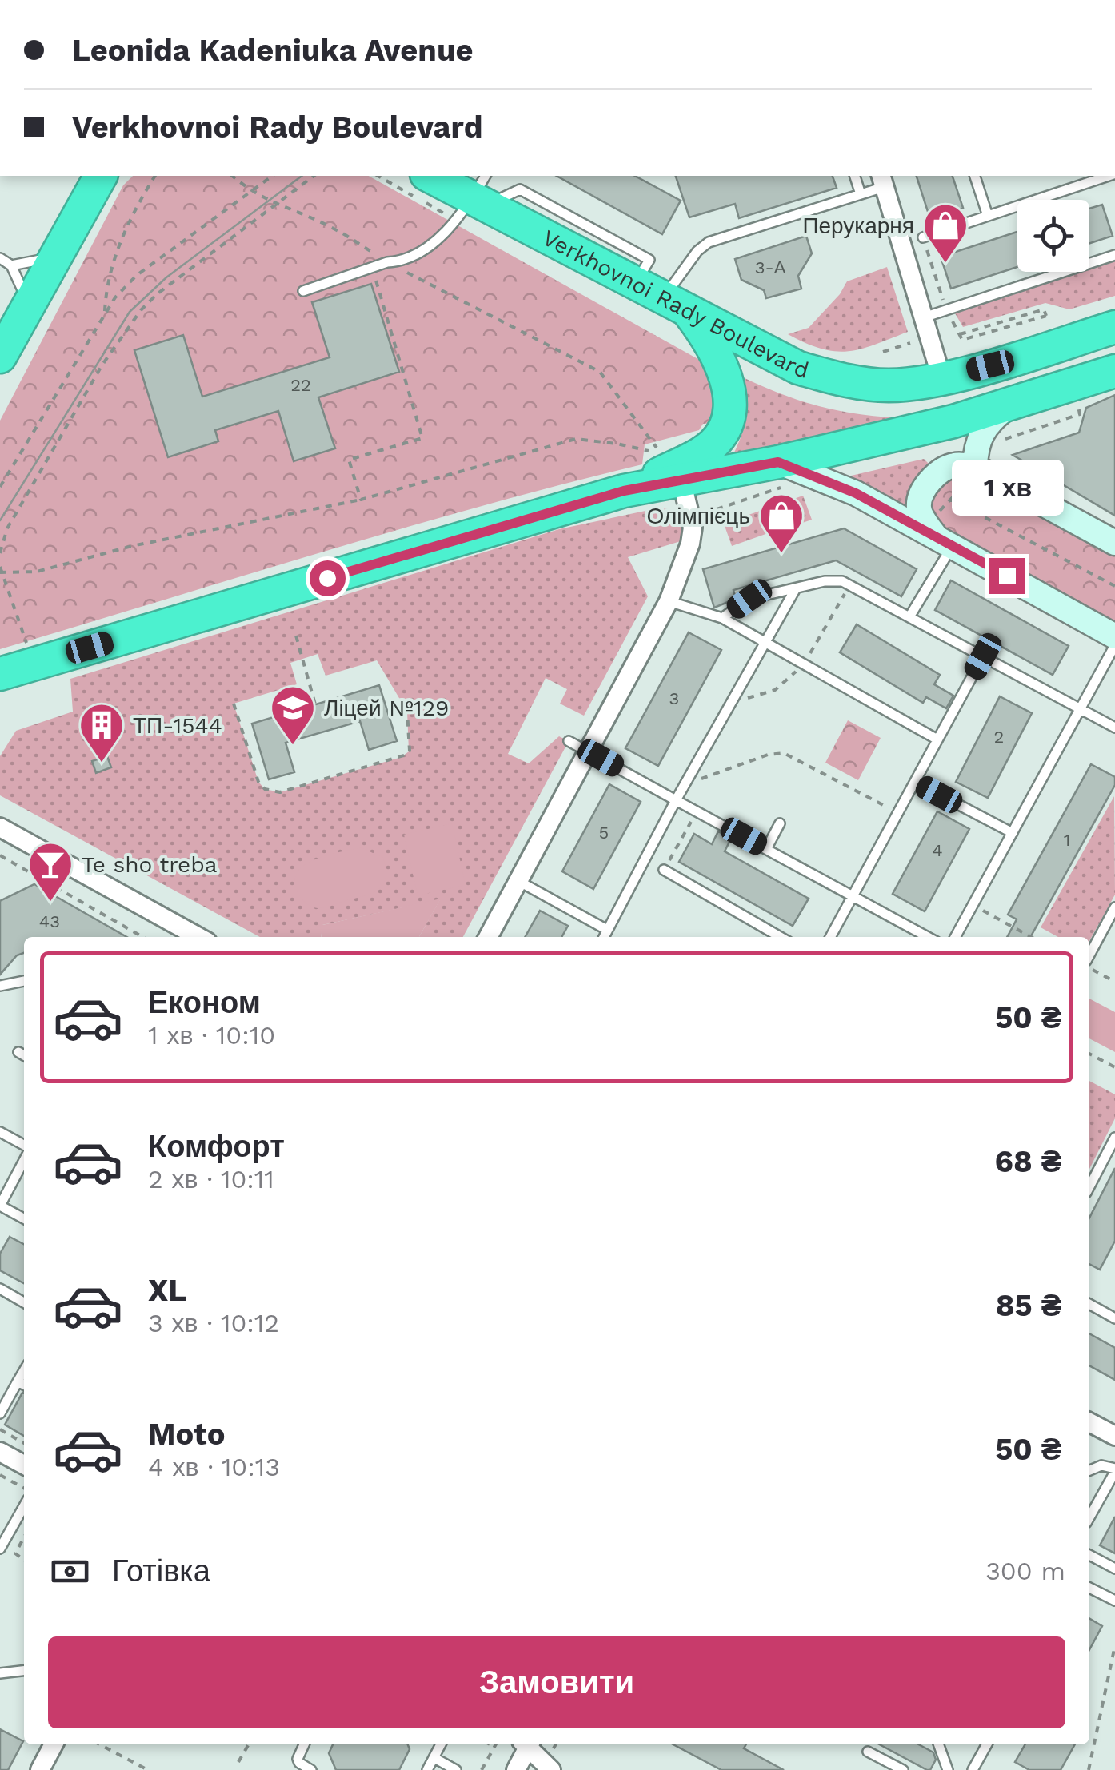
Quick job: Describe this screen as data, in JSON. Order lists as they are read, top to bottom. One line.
{"streets":{"highway":["Verkhovnoi Rady Boulevard"]},"places":{"shop":["Перукарня","Олімпієць"],"school or university":["Ліцей №129"],"building":["ТП-1544"],"bar":["Te sho treba"]},"house_numbers":["3-А","22","3","2","5","1","4","43"],"page":{"banner":["Leonida Kadeniuka Avenue","Verkhovnoi Rady Boulevard"],"bubble":"1 хв","list":[{"name":"Економ","note":"1 хв · 10:10","value":"50 ₴"},{"name":"Комфорт","note":"2 хв · 10:11","value":"68 ₴"},{"name":"XL","note":"3 хв · 10:12","value":"85 ₴"},{"name":"Moto","note":"4 хв · 10:13","value":"50 ₴"}],"pay":["Готівка","300 m"],"buttons":"Замовити"}}
